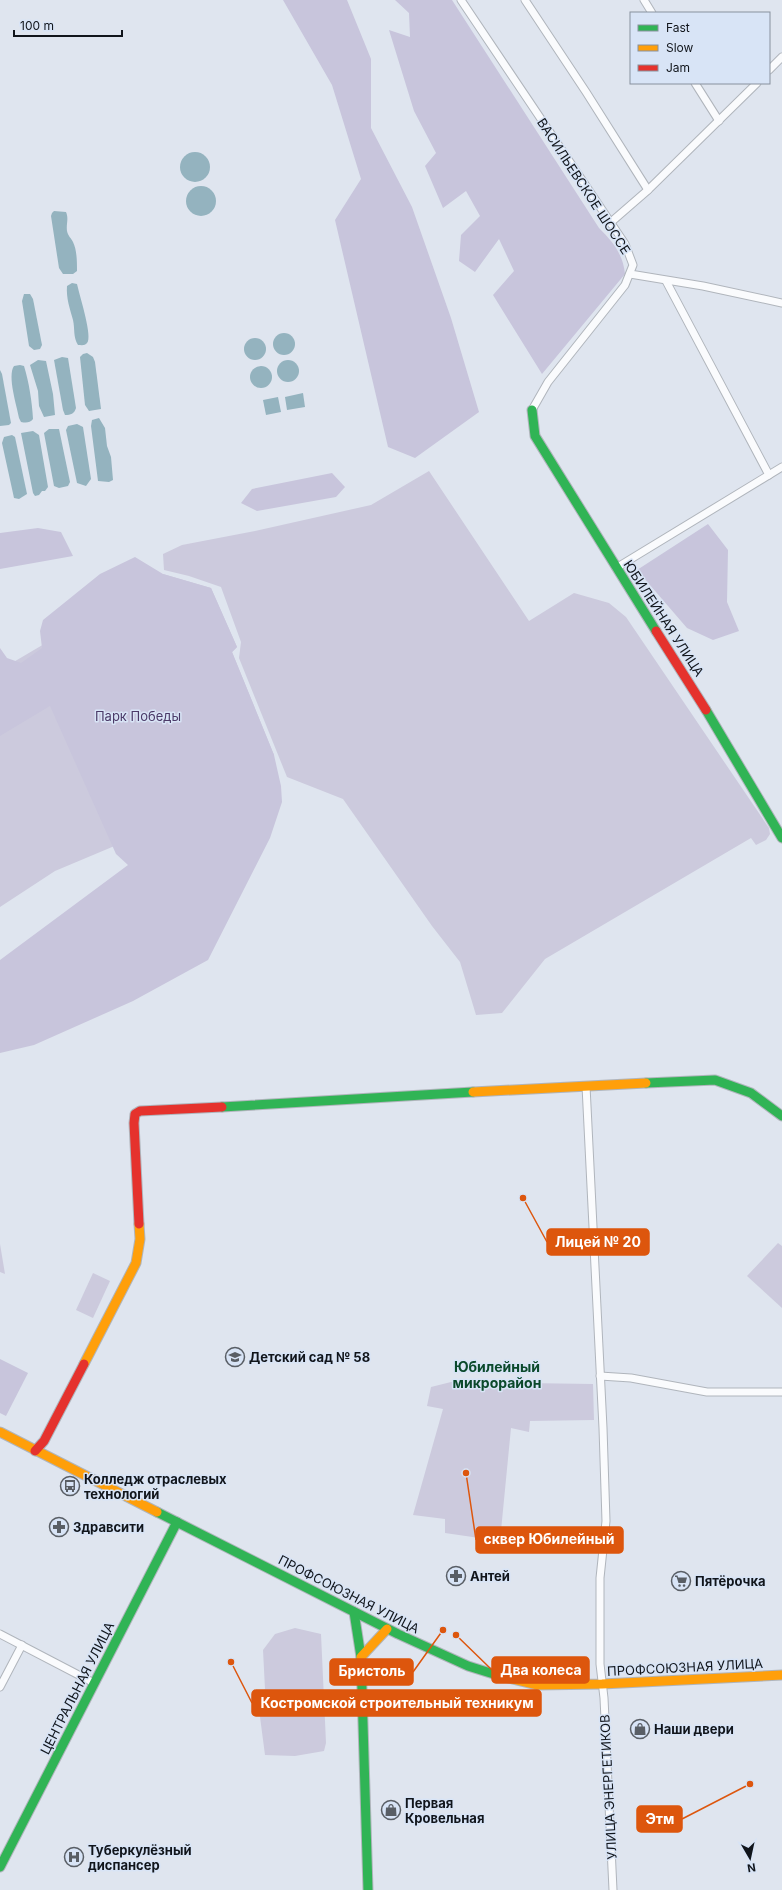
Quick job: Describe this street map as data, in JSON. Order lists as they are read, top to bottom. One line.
{"streets":{"main road":["ЮБИЛЕЙНАЯ УЛИЦА","ПРОФСОЮЗНАЯ УЛИЦА","ЦЕНТРАЛЬНАЯ УЛИЦА"],"street":["ВАСИЛЬЕВСКОЕ ШОССЕ","УЛИЦА ЭНЕРГЕТИКОВ"]},"crossings":[["ВАСИЛЬЕВСКОЕ ШОССЕ","ЮБИЛЕЙНАЯ УЛИЦА"],["ПРОФСОЮЗНАЯ УЛИЦА","ЦЕНТРАЛЬНАЯ УЛИЦА"],["ПРОФСОЮЗНАЯ УЛИЦА","УЛИЦА ЭНЕРГЕТИКОВ"]],"districts":["Юбилейный микрорайон"],"parks":["Парк Победы"],"places":{"other":["Лицей № 20","сквер Юбилейный","Бристоль","Два колеса","Костромской строительный техникум","Этм"],"school or university":["Детский сад № 58"],"bus stop":["Колледж отраслевых технологий"],"pharmacy":["Здравсити","Антей"],"supermarket":["Пятёрочка"],"shop":["Наши двери","Первая Кровельная"],"hospital":["Туберкулёзный диспансер"]},"legend":["Fast","Slow","Jam"],"scale_bar":"100 m","north":"bottom"}
